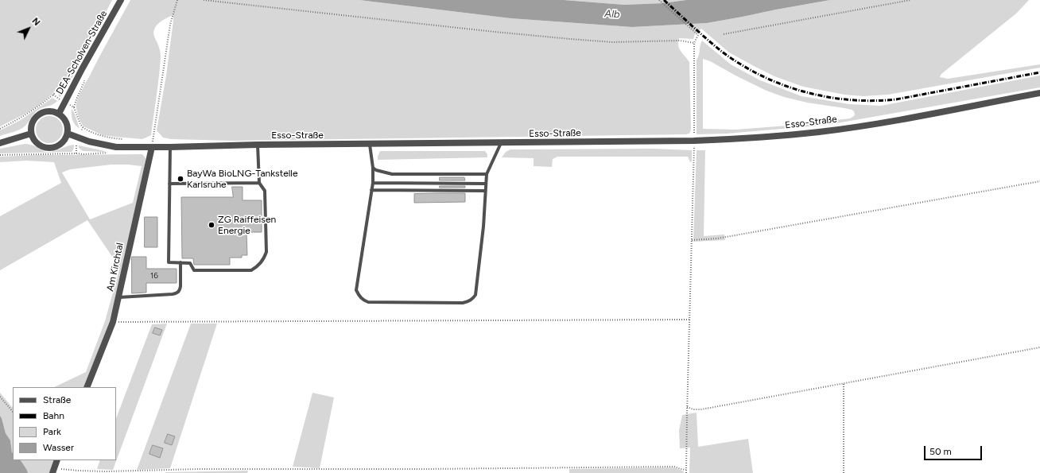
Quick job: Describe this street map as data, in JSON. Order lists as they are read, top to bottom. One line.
{"streets":{"street":["DEA-Scholven-Straße","Esso-Straße","Am Kirchtal"]},"crossings":[["DEA-Scholven-Straße","Esso-Straße"],["Esso-Straße","Am Kirchtal"]],"water":["Alb"],"places":["BayWa BioLNG-Tankstelle Karlsruhe","ZG Raiffeisen Energie"],"house_numbers":["16"],"legend":["Straße","Bahn","Park","Wasser"],"scale_bar":"50 m","north":"top right"}
